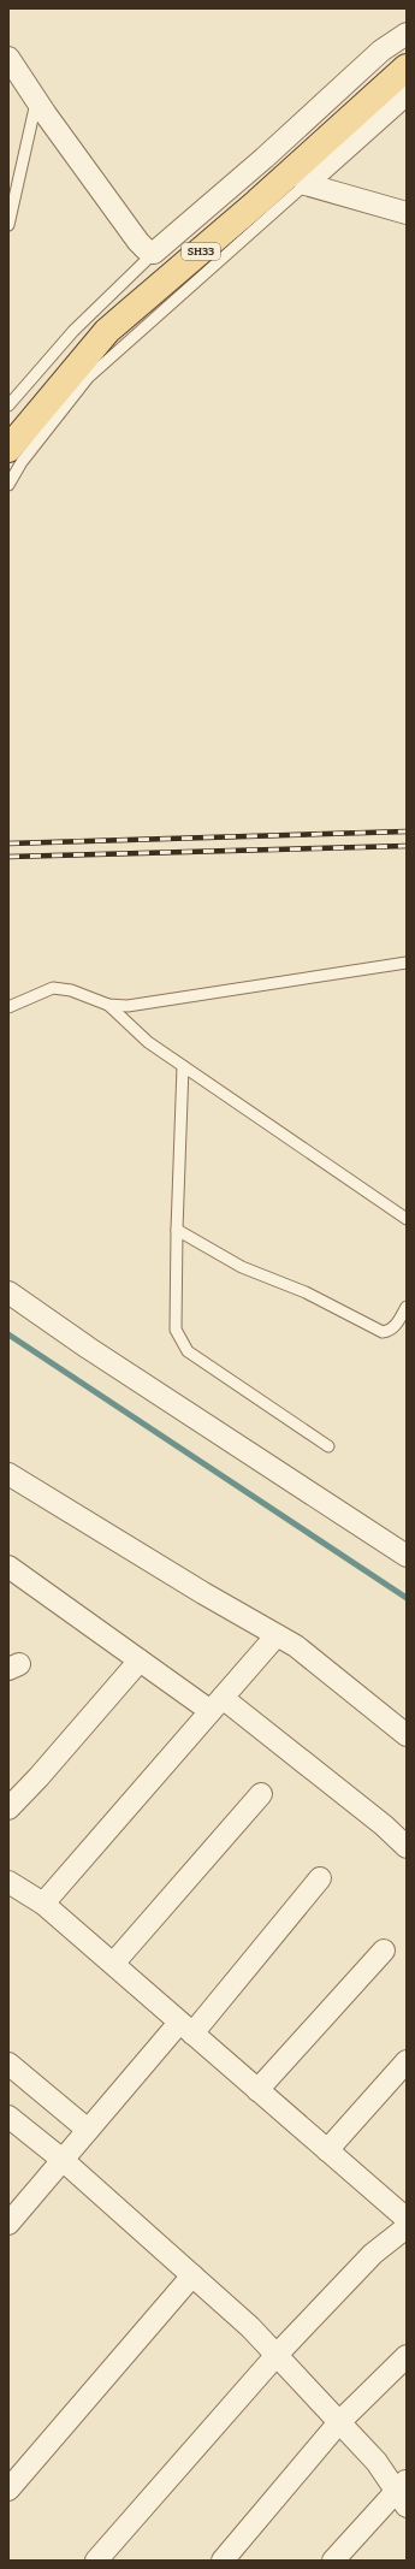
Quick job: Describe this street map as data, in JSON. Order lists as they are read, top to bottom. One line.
{"streets":{"main road":["SH33"]}}
